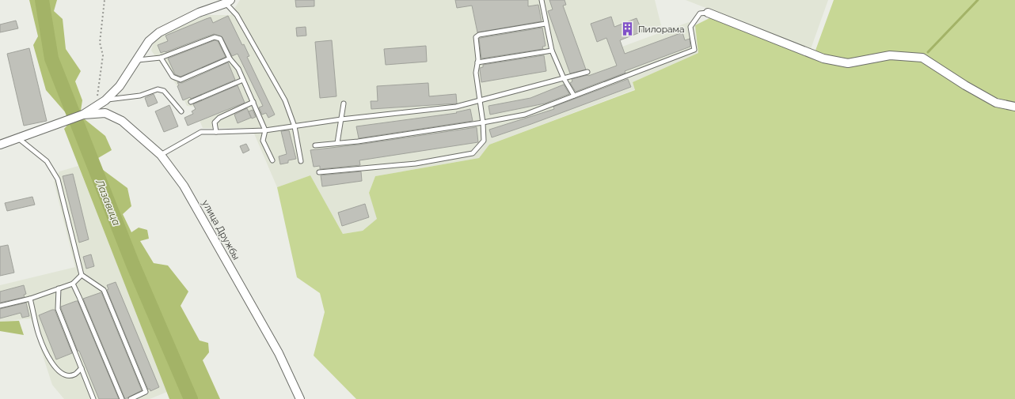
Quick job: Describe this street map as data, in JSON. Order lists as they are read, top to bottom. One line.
{"streets":{"street":["улица Дружбы"]},"water":["Лазавица"],"places":{"building":["Пилорама"]}}
